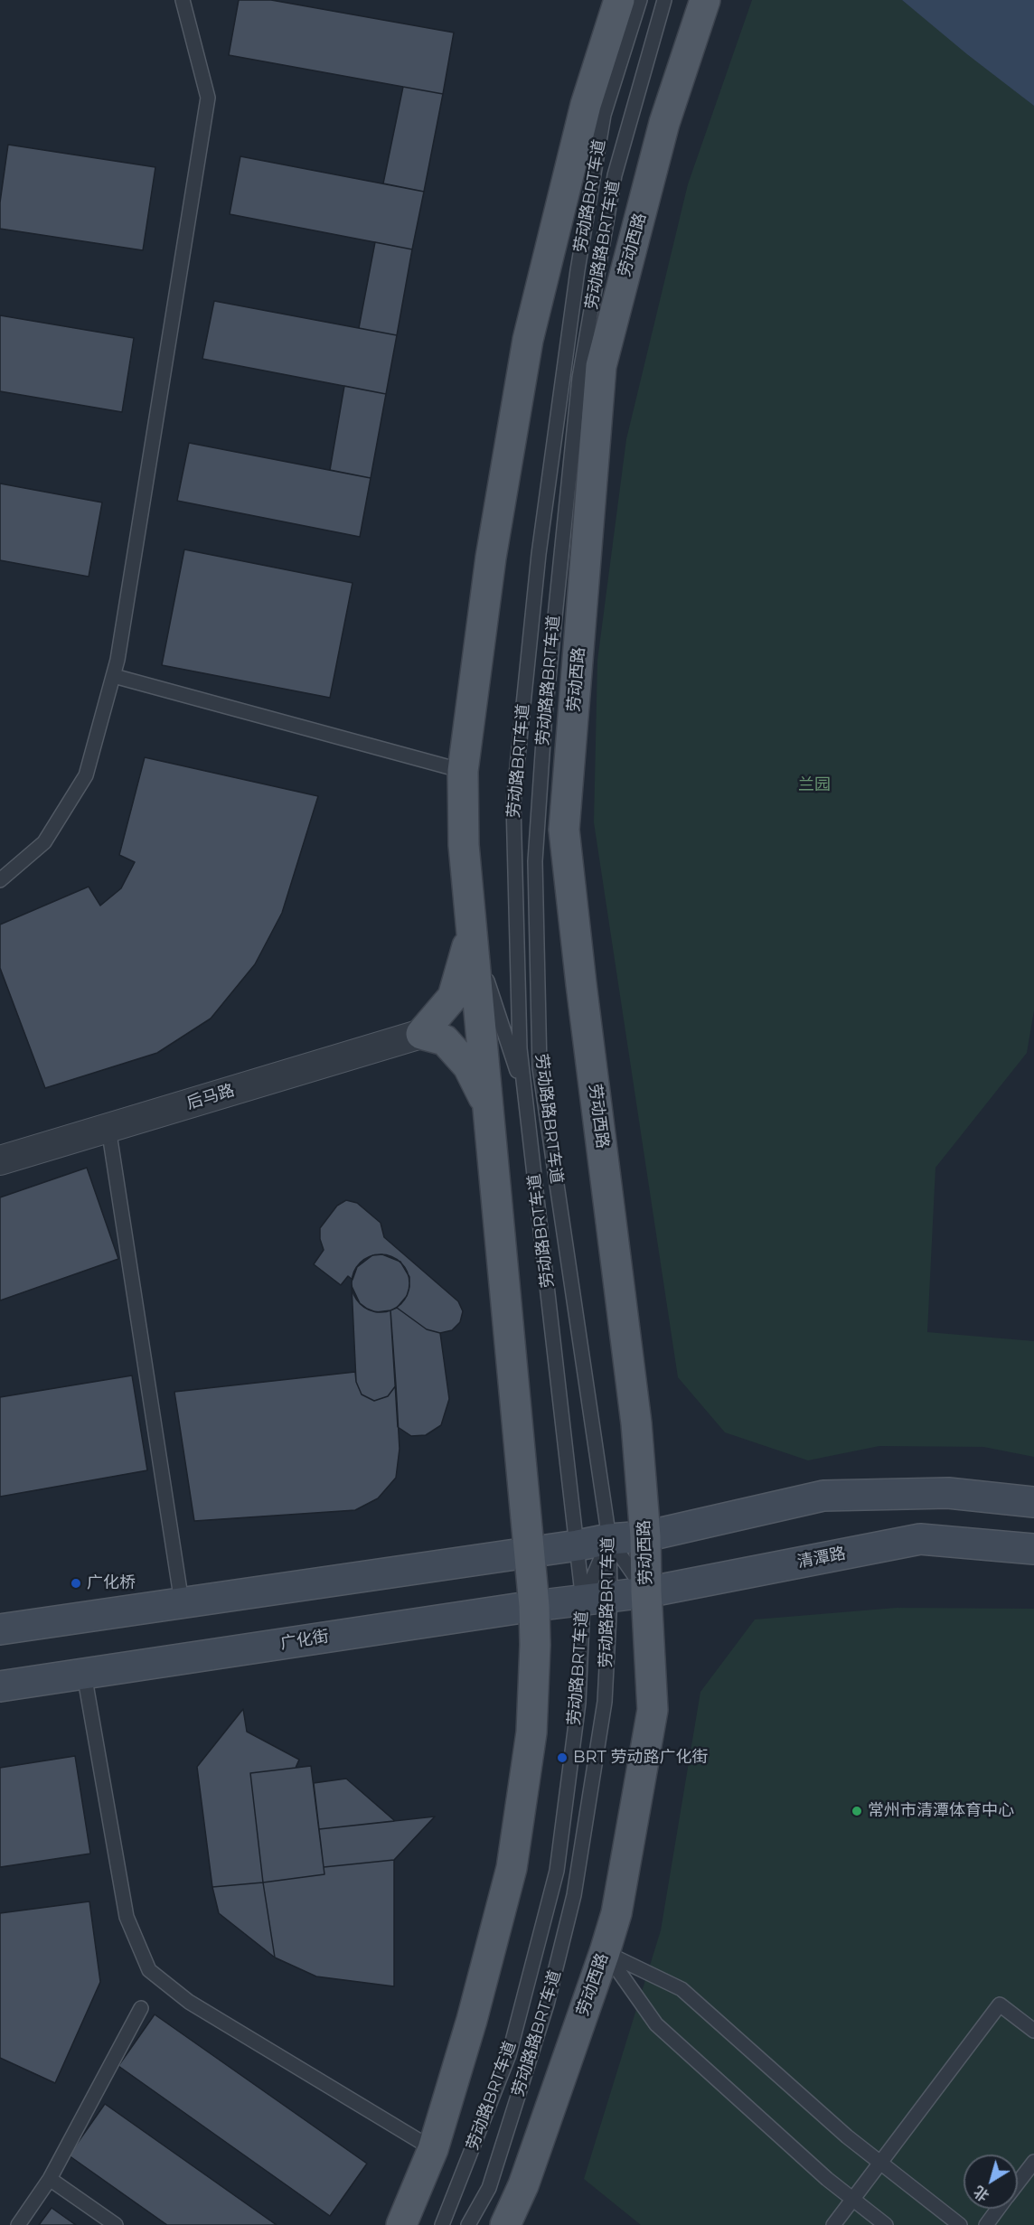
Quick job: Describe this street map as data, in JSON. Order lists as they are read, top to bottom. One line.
{"streets":{"main road":["劳动西路","清潭路","广化街"],"street":["后马路"],"lane":["劳动路BRT车道","劳动路路BRT车道"]},"crossings":[["劳动路BRT车道","劳动路路BRT车道"],["劳动路BRT车道","清潭路"],["劳动路BRT车道","广化街"],["劳动路路BRT车道","清潭路"],["劳动路路BRT车道","广化街"],["劳动西路","清潭路"],["清潭路","广化街"]],"parks":["兰园"],"places":["广化桥","BRT 劳动路广化街","常州市清潭体育中心"],"north":"bottom left"}
